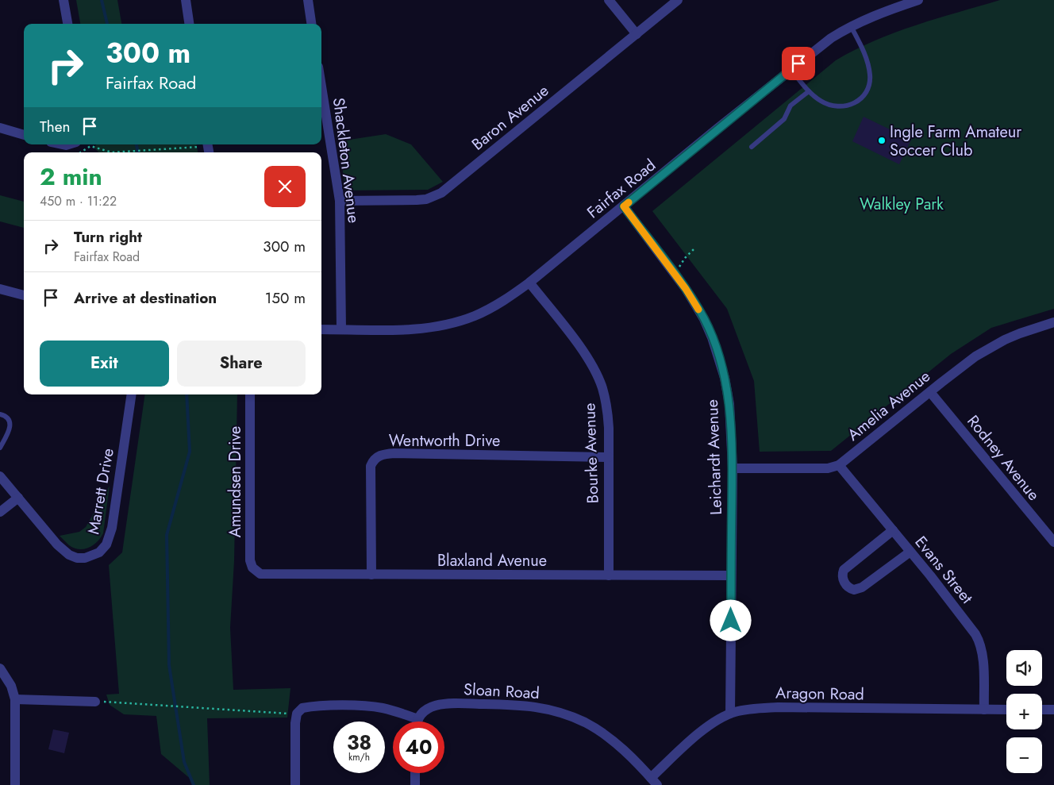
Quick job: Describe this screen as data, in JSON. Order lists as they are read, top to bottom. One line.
{"streets":{"street":["Baron Avenue","Shackleton Avenue","Fairfax Road","Amelia Avenue","Wentworth Drive","Bourke Avenue","Leichardt Avenue","Rodney Avenue","Amundsen Drive","Marrett Drive","Blaxland Avenue","Evans Street","Sloan Road","Aragon Road"]},"crossings":[["Baron Avenue","Shackleton Avenue"],["Shackleton Avenue","Fairfax Road"],["Fairfax Road","Bourke Avenue"],["Fairfax Road","Leichardt Avenue"],["Amelia Avenue","Leichardt Avenue"],["Amelia Avenue","Rodney Avenue"],["Amelia Avenue","Evans Street"],["Wentworth Drive","Bourke Avenue"],["Wentworth Drive","Blaxland Avenue"],["Bourke Avenue","Blaxland Avenue"],["Leichardt Avenue","Blaxland Avenue"],["Leichardt Avenue","Aragon Road"],["Amundsen Drive","Blaxland Avenue"],["Evans Street","Aragon Road"],["Sloan Road","Aragon Road"]],"parks":["Walkley Park"],"places":["Ingle Farm Amateur Soccer Club"],"page":{"turn":["300 m","Fairfax Road"],"then":"Then","heading":["2 min","450 m · 11:22"],"list":[{"name":"Turn right","note":"Fairfax Road","value":"300 m"},{"name":"Arrive at destination","value":"150 m"}],"buttons":["Exit","Share"],"map_buttons":["+","−"],"speed":"38 km/h","limit":"40"}}
